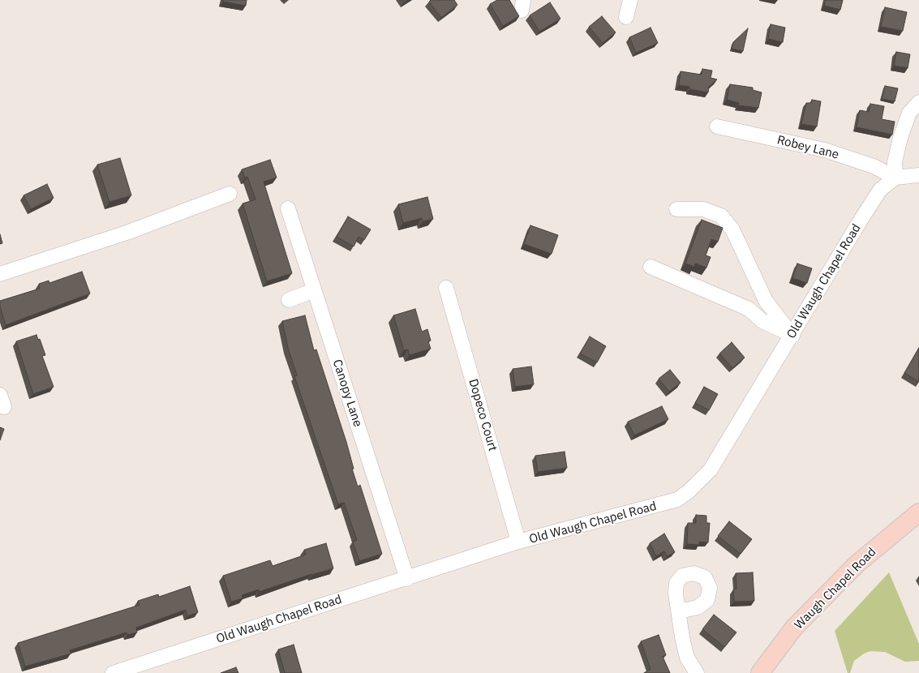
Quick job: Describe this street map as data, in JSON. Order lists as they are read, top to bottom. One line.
{"streets":{"main road":["Waugh Chapel Road"],"street":["Robey Lane","Old Waugh Chapel Road","Canopy Lane","Dopeco Court"]},"crossings":[["Robey Lane","Old Waugh Chapel Road"],["Old Waugh Chapel Road","Canopy Lane"],["Old Waugh Chapel Road","Dopeco Court"]]}
